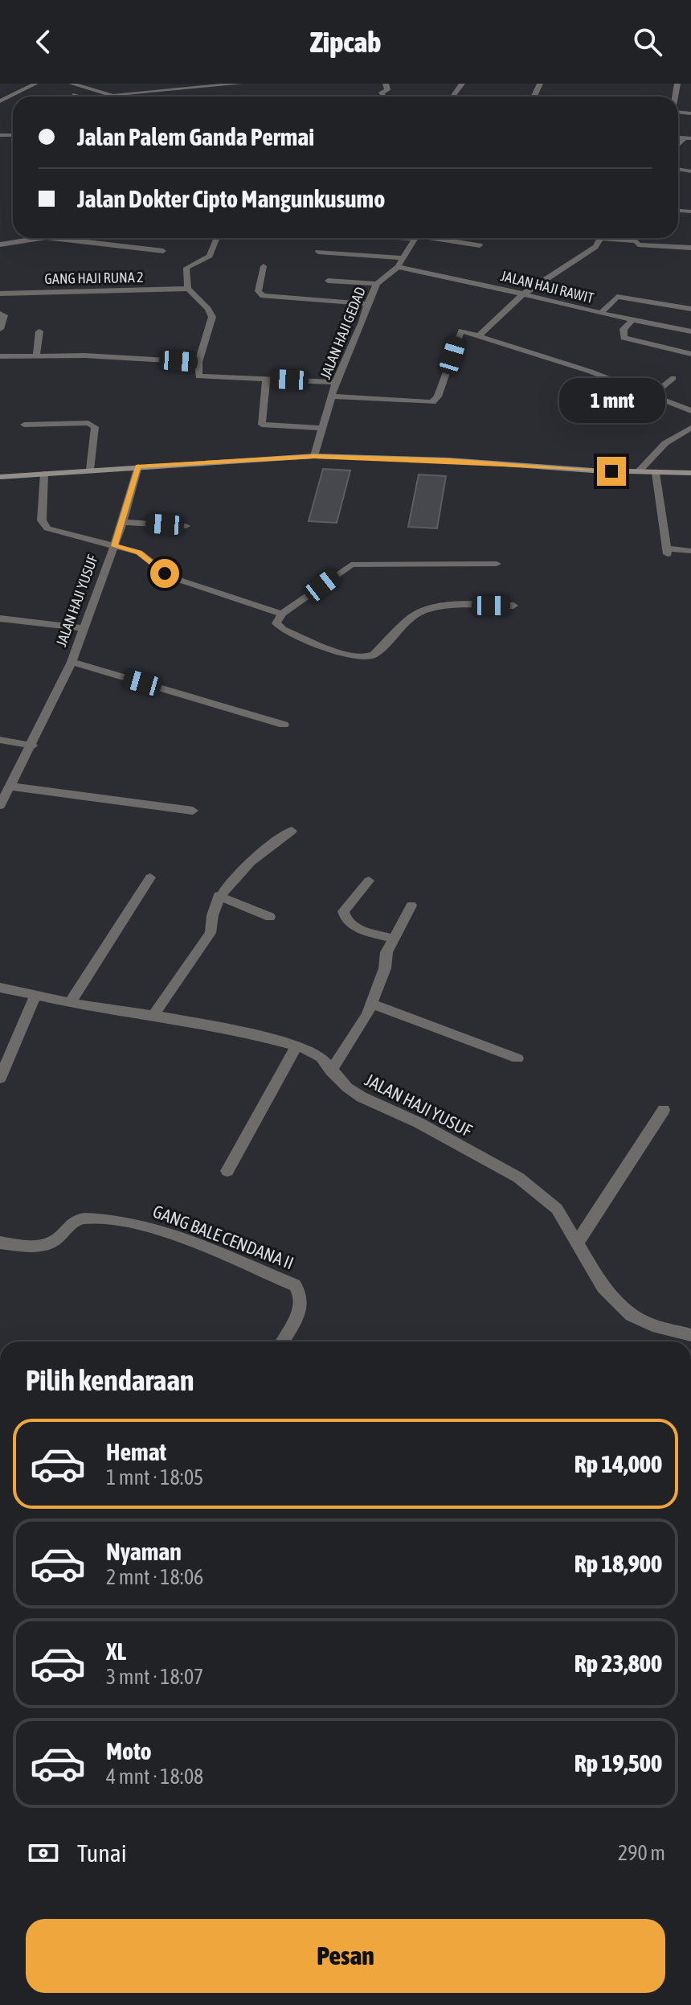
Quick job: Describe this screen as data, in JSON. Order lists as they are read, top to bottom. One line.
{"streets":{"street":["GANG HAJI RUNA 2","JALAN HAJI RAWIT","JALAN HAJI GEDAD","JALAN HAJI YUSUF","GANG BALE CENDANA II"]},"crossings":[["JALAN HAJI RAWIT","JALAN HAJI GEDAD"]],"page":{"header":"Zipcab","banner":["Jalan Palem Ganda Permai","Jalan Dokter Cipto Mangunkusumo"],"bubble":"1 mnt","heading":"Pilih kendaraan","list":[{"name":"Hemat","note":"1 mnt · 18:05","value":"Rp 14,000"},{"name":"Nyaman","note":"2 mnt · 18:06","value":"Rp 18,900"},{"name":"XL","note":"3 mnt · 18:07","value":"Rp 23,800"},{"name":"Moto","note":"4 mnt · 18:08","value":"Rp 19,500"}],"pay":["Tunai","290 m"],"buttons":"Pesan"}}
